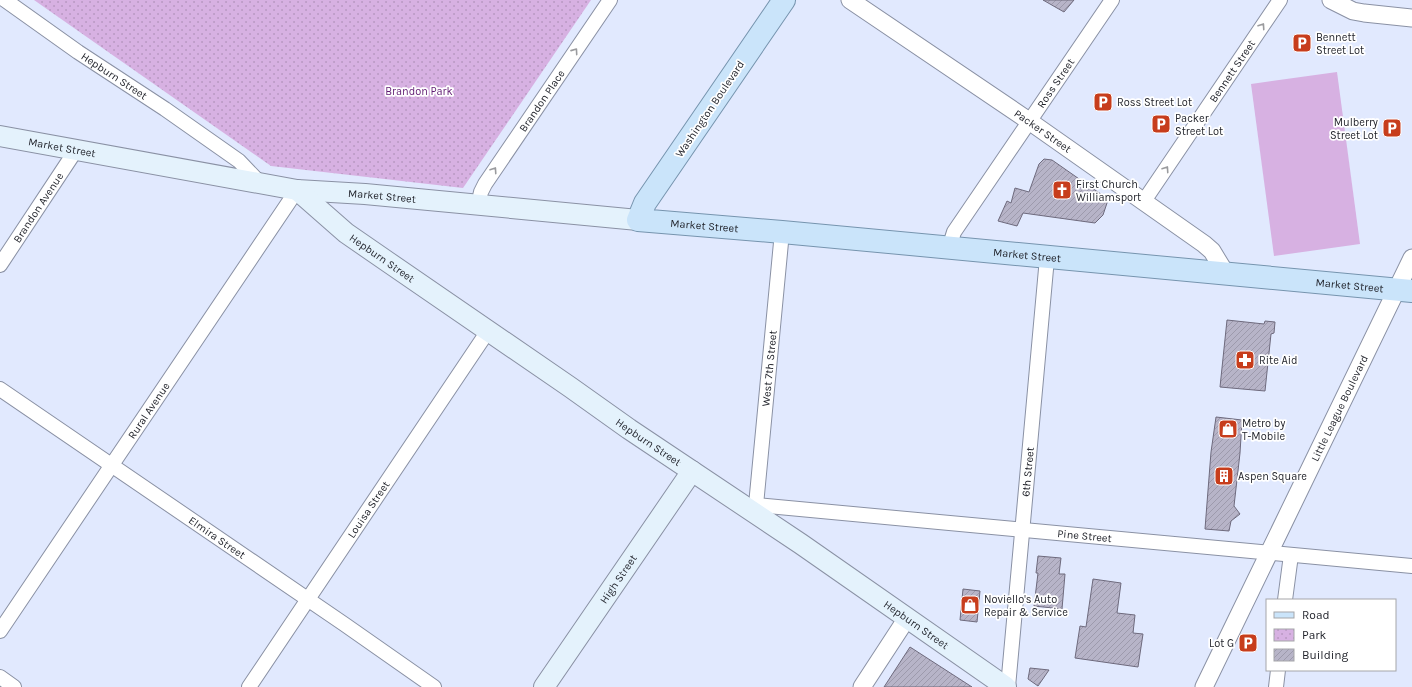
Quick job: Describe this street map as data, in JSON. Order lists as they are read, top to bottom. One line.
{"streets":{"main road":["Hepburn Street","Washington Boulevard","Market Street","High Street"],"street":["Bennett Street","Ross Street","Brandon Place","Packer Street","Brandon Avenue","West 7th Street","Little League Boulevard","Rural Avenue","6th Street","Louisa Street","Pine Street","Elmira Street"]},"crossings":[["Bennett Street","Packer Street"],["Hepburn Street","Market Street"],["Hepburn Street","West 7th Street"],["Hepburn Street","Rural Avenue"],["Hepburn Street","6th Street"],["Hepburn Street","Louisa Street"],["Hepburn Street","Pine Street"],["Hepburn Street","High Street"],["Ross Street","Packer Street"],["Ross Street","Market Street"],["Brandon Place","Market Street"],["Washington Boulevard","Market Street"],["Packer Street","Market Street"],["Market Street","Brandon Avenue"],["Market Street","West 7th Street"],["Market Street","Little League Boulevard"],["Market Street","Rural Avenue"],["Market Street","6th Street"],["West 7th Street","Pine Street"],["Little League Boulevard","Pine Street"],["Rural Avenue","Elmira Street"],["6th Street","Pine Street"],["Louisa Street","Elmira Street"]],"one_way":["Bennett Street","Brandon Place"],"parks":["Brandon Park"],"places":{"parking":["Bennett Street Lot","Ross Street Lot","Packer Street Lot","Mulberry Street Lot","Lot G"],"church":["First Church Williamsport"],"pharmacy":["Rite Aid"],"shop":["Metro by T-Mobile","Noviello's Auto Repair & Service"],"building":["Aspen Square"]},"legend":["Road","Park","Building"]}
